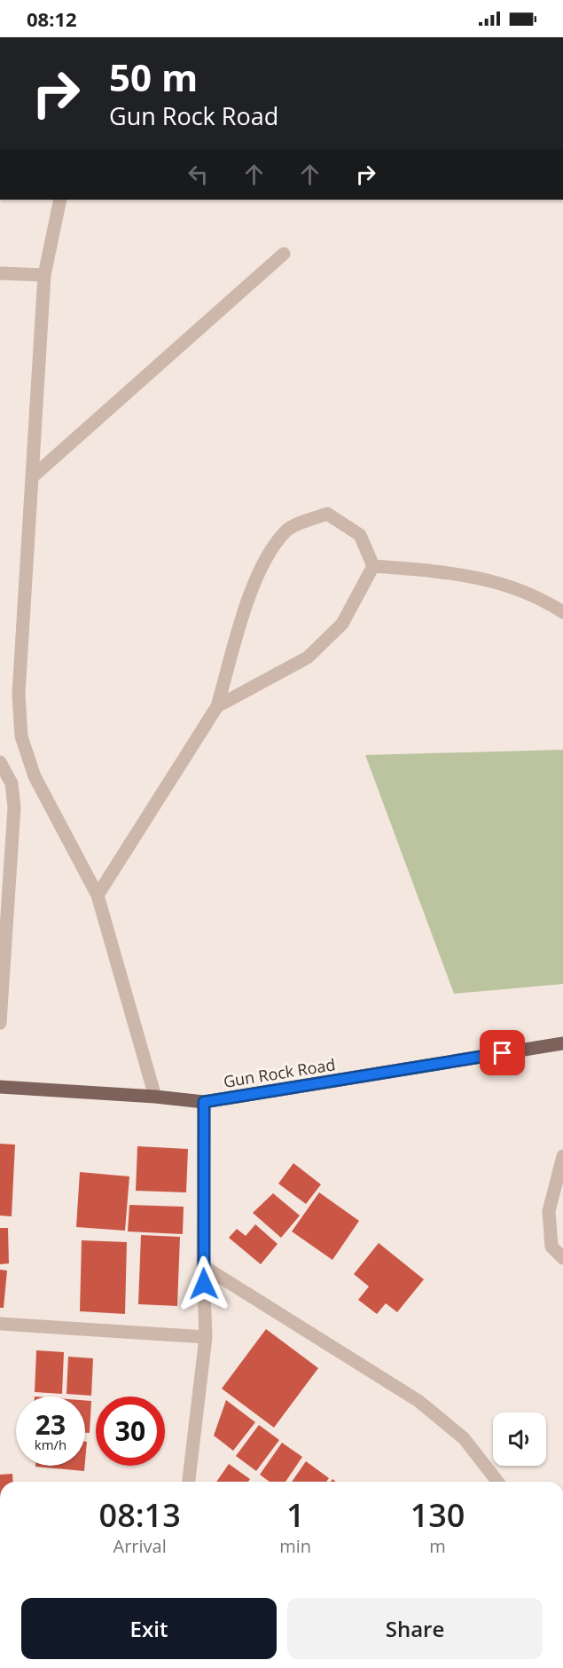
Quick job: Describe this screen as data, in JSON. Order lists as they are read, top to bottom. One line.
{"streets":{"main road":["Gun Rock Road"]},"page":{"status":"08:12","turn":["50 m","Gun Rock Road"],"speed":"23 km/h","limit":"30","eta":["08:13","Arrival","1","min","130","m"],"buttons":["Exit","Share"]}}
